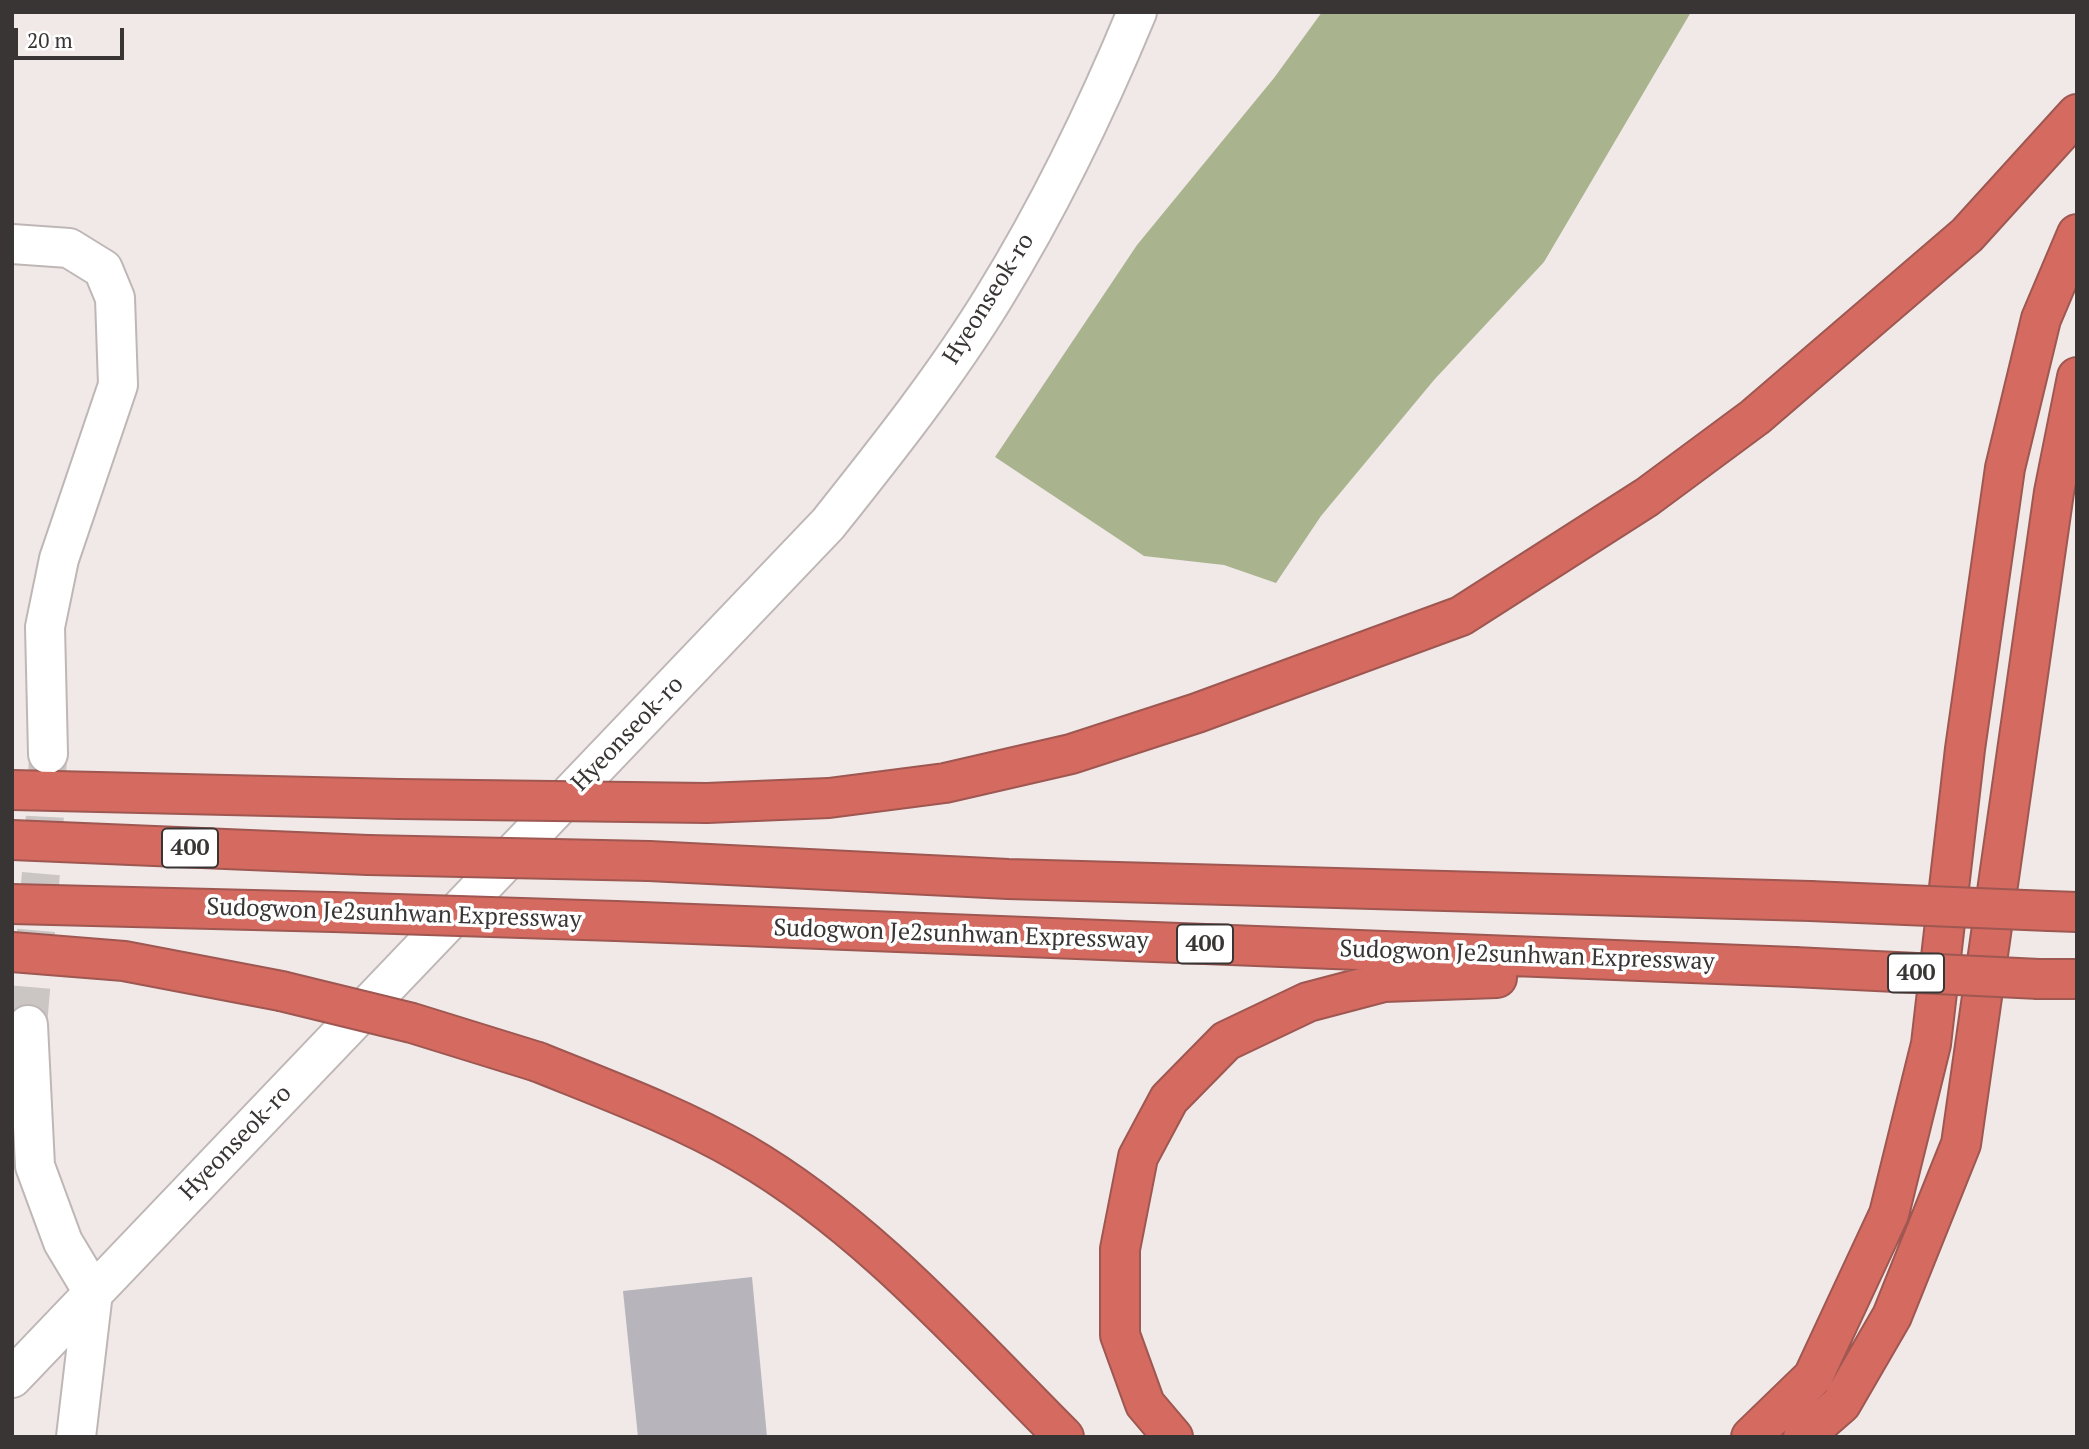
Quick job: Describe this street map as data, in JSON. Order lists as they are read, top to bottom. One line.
{"streets":{"highway":["400","Sudogwon Je2sunhwan Expressway"],"street":["Hyeonseok-ro"]},"scale_bar":"20 m"}
